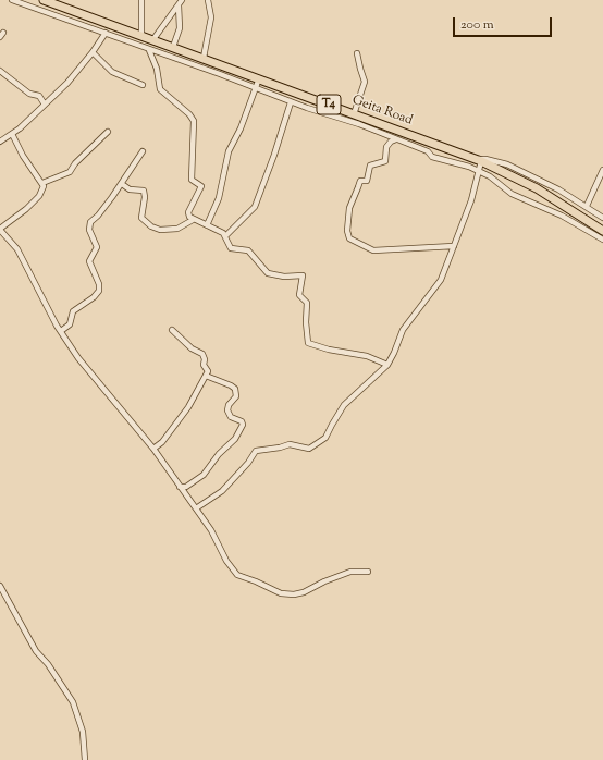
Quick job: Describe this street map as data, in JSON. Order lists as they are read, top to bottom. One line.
{"streets":{"highway":["T4","Geita Road"]},"scale_bar":"200 m"}
